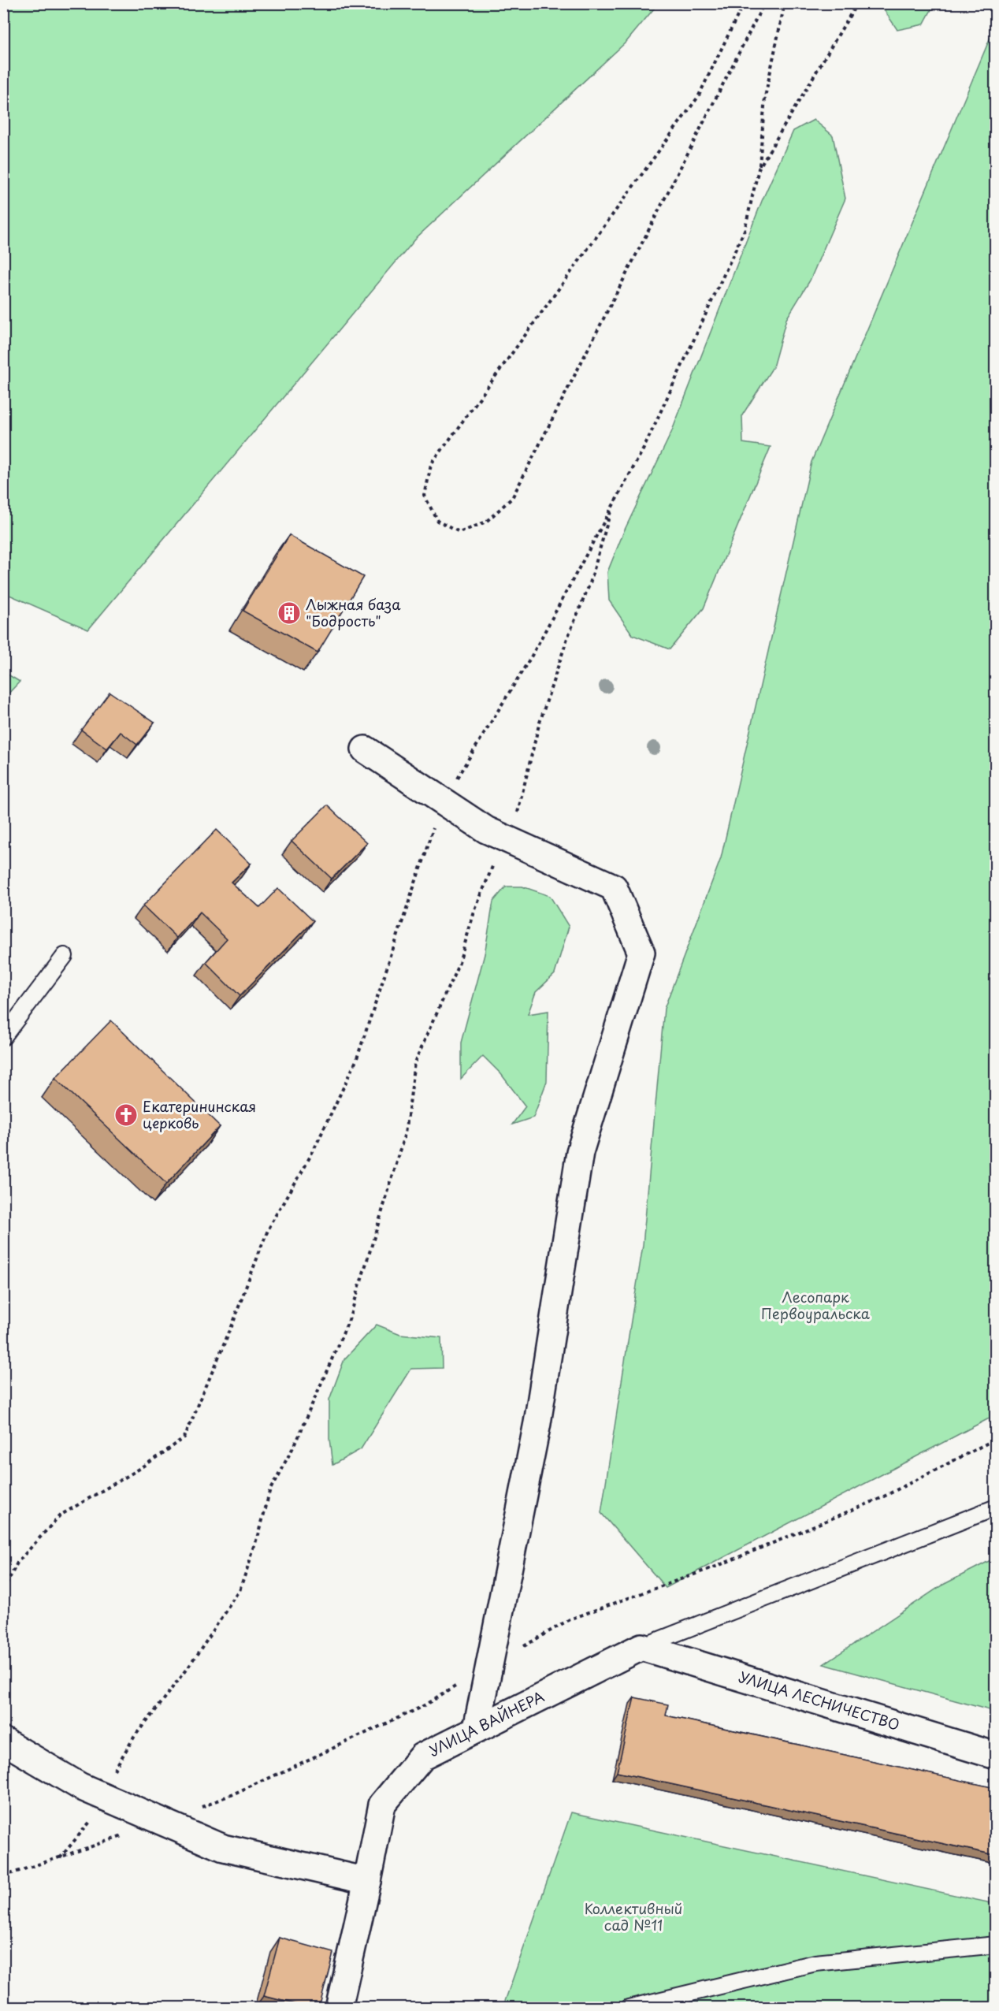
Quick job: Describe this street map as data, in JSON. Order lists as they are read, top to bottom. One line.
{"streets":{"street":["УЛИЦА ЛЕСНИЧЕСТВО","УЛИЦА ВАЙНЕРА"]},"crossings":[["УЛИЦА ЛЕСНИЧЕСТВО","УЛИЦА ВАЙНЕРА"]],"parks":["Лесопарк Первоуральска","Коллективный сад №11"],"places":{"building":["Лыжная база \"Бодрость\""],"church":["Екатерининская церковь"]}}
